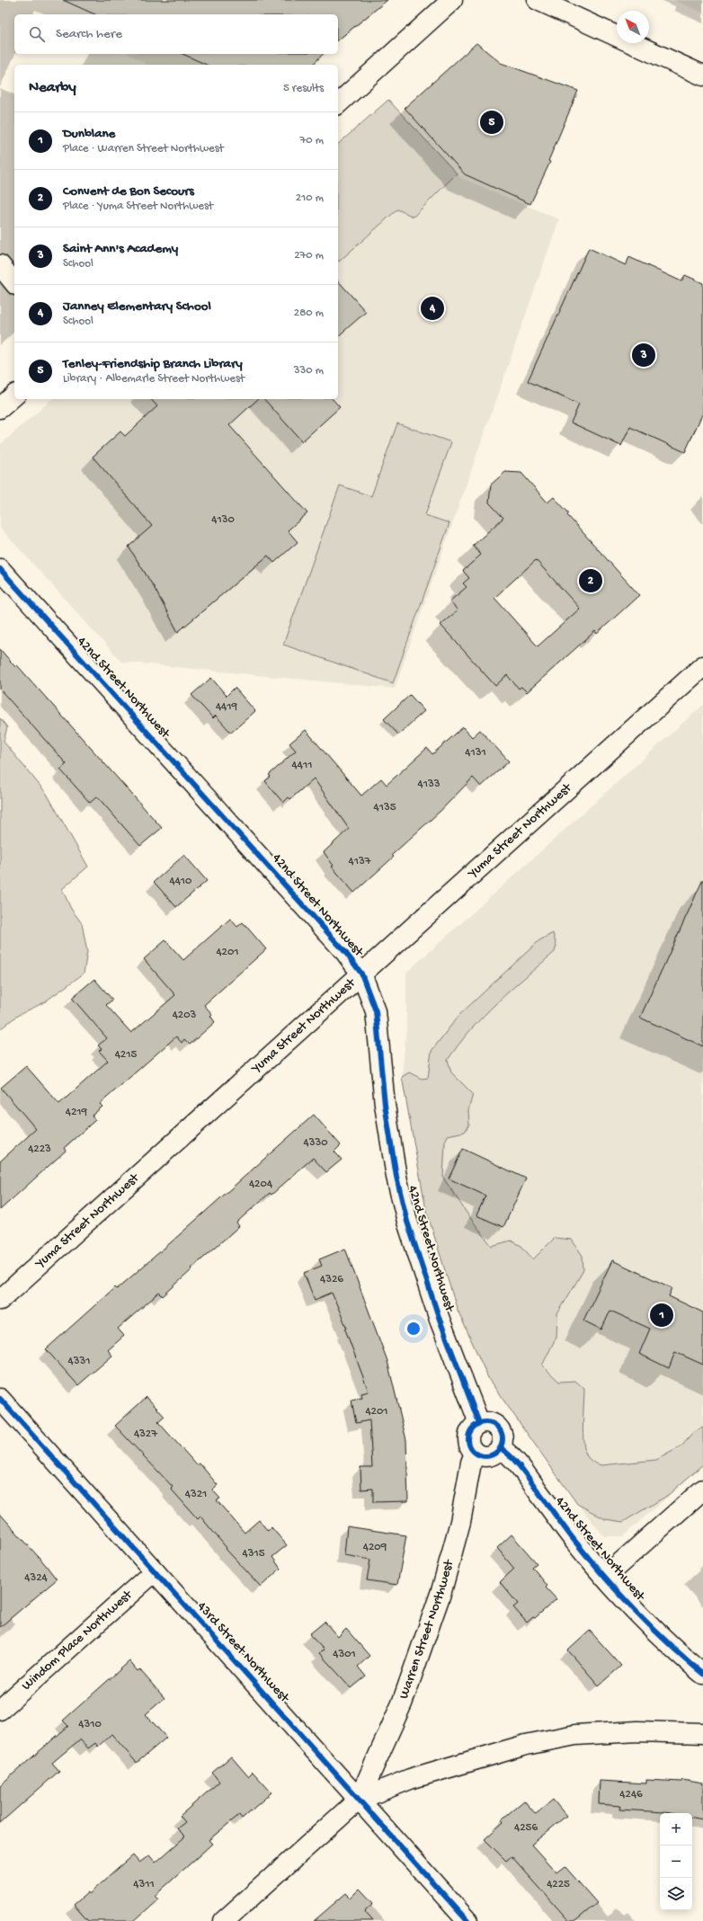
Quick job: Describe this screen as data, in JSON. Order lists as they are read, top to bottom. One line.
{"streets":{"street":["42nd Street Northwest","Yuma Street Northwest","Warren Street Northwest","Windom Place Northwest","43rd Street Northwest"]},"crossings":[["42nd Street Northwest","Yuma Street Northwest"],["42nd Street Northwest","Warren Street Northwest"],["Warren Street Northwest","43rd Street Northwest"],["Windom Place Northwest","43rd Street Northwest"]],"house_numbers":["4130","4419","4131","4411","4133","4135","4137","4410","4201","4203","4215","4219","4330","4223","4204","4326","4331","4201","4327","4321","4209","4315","4324","4301","4310","4246","4256","4311","4225"],"north":"top left","page":{"search":"Search here","heading":["Nearby","5 results"],"pins":["5","4","3","2","1"],"list":[{"mark":"1","name":"Dunblane","note":"Place · Warren Street Northwest","value":"70 m"},{"mark":"2","name":"Convent de Bon Secours","note":"Place · Yuma Street Northwest","value":"210 m"},{"mark":"3","name":"Saint Ann's Academy","note":"School","value":"270 m"},{"mark":"4","name":"Janney Elementary School","note":"School","value":"280 m"},{"mark":"5","name":"Tenley-Friendship Branch Library","note":"Library · Albemarle Street Northwest","value":"330 m"}],"map_buttons":["+","−"]}}
